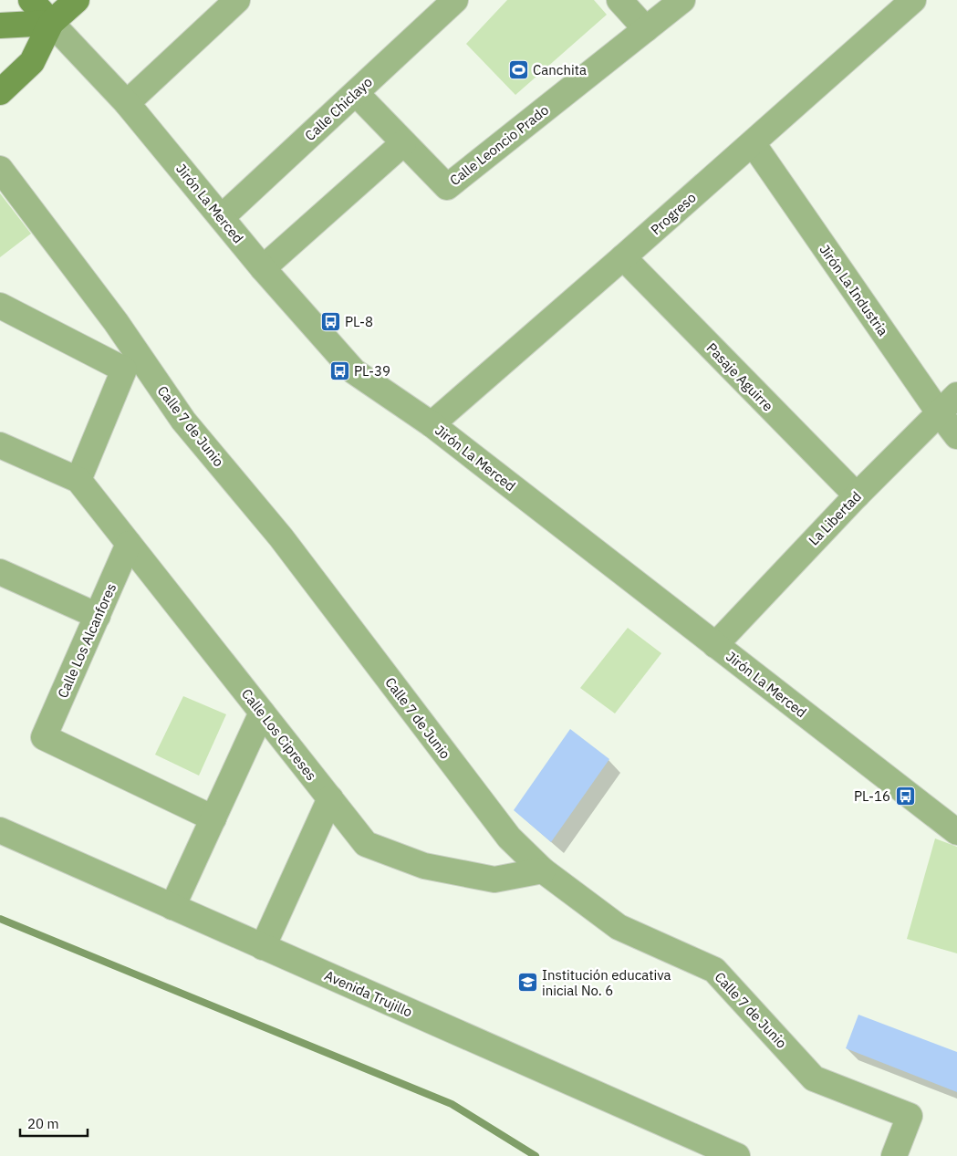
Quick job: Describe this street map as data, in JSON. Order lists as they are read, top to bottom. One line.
{"streets":{"street":["Calle Chiclayo","Calle Leoncio Prado","Jirón La Merced","Progreso","Jirón La Industria","Pasaje Aguirre","Calle 7 de Junio","La Libertad","Calle Los Alcanfores","Calle Los Cipreses","Avenida Trujillo"]},"crossings":[["Calle Chiclayo","Jirón La Merced"],["Jirón La Merced","Progreso"],["Jirón La Merced","La Libertad"],["Progreso","Jirón La Industria"],["Progreso","Pasaje Aguirre"],["Jirón La Industria","La Libertad"],["Pasaje Aguirre","La Libertad"],["Calle 7 de Junio","Calle Los Cipreses"],["Calle Los Alcanfores","Calle Los Cipreses"]],"places":{"sports":["Canchita"],"bus stop":["PL-8","PL-39","PL-16"],"school or university":["Institución educativa inicial No. 6"]},"scale_bar":"20 m"}
